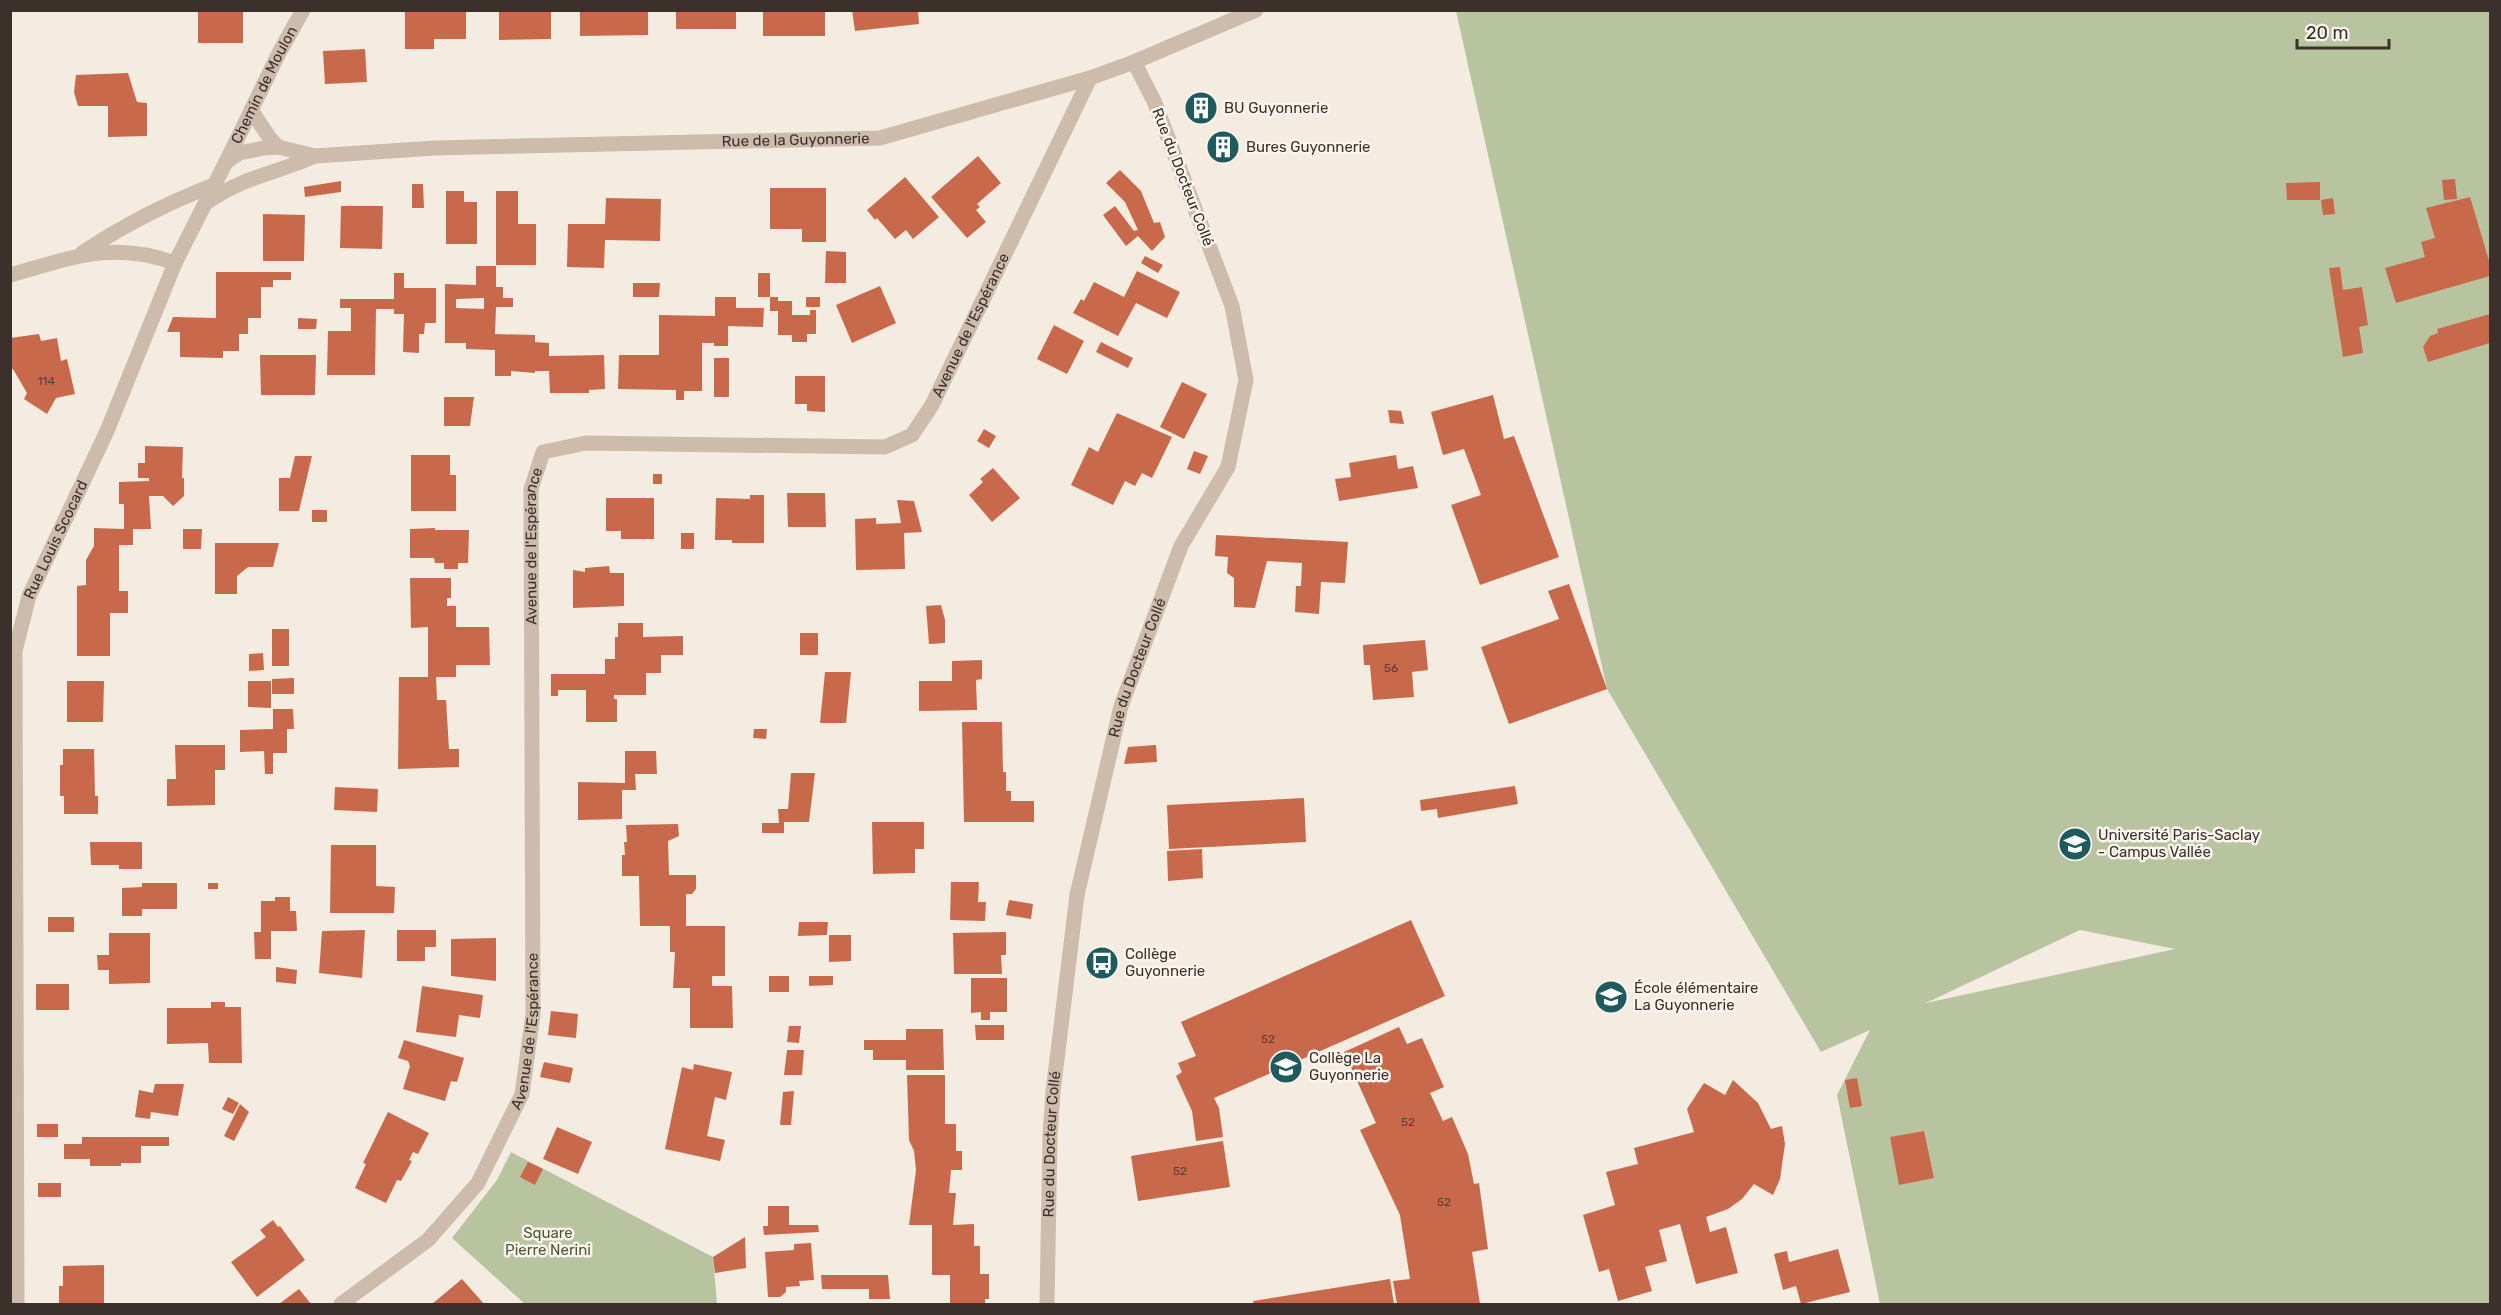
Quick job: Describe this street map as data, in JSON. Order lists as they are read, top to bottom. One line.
{"streets":{"street":["Chemin de Moulon","Rue de la Guyonnerie","Rue du Docteur Collé","Avenue de l'Espérance","Rue Louis Scocard"]},"crossings":[["Chemin de Moulon","Rue de la Guyonnerie"],["Chemin de Moulon","Rue Louis Scocard"],["Rue de la Guyonnerie","Rue du Docteur Collé"],["Rue de la Guyonnerie","Avenue de l'Espérance"],["Rue de la Guyonnerie","Rue Louis Scocard"]],"parks":["Square Pierre Nerini"],"places":{"building":["BU Guyonnerie","Bures Guyonnerie"],"school or university":["Université Paris-Saclay - Campus Vallée","École élémentaire La Guyonnerie","Collège La Guyonnerie"],"bus stop":["Collège Guyonnerie"]},"house_numbers":["114","56","52","52","52","52"],"scale_bar":"20 m"}
